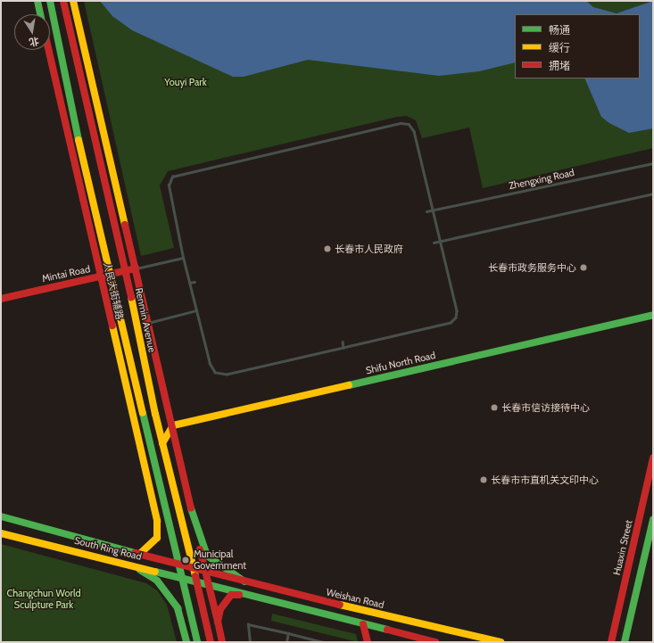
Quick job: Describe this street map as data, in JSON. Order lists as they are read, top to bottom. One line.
{"streets":{"main road":["Mintai Road","人民大街辅路","Renmin Avenue","Shifu North Road","Huaxin Street","South Ring Road","Weishan Road"],"lane":["Zhengxing Road"]},"crossings":[["Mintai Road","人民大街辅路"],["Mintai Road","Renmin Avenue"],["人民大街辅路","South Ring Road"],["Renmin Avenue","South Ring Road"],["South Ring Road","Weishan Road"]],"parks":["Youyi Park","Changchun World Sculpture Park"],"places":["长春市人民政府","长春市政务服务中心","长春市信访接待中心","长春市市直机关文印中心","Municipal Government"],"legend":["畅通","缓行","拥堵"],"north":"bottom"}
